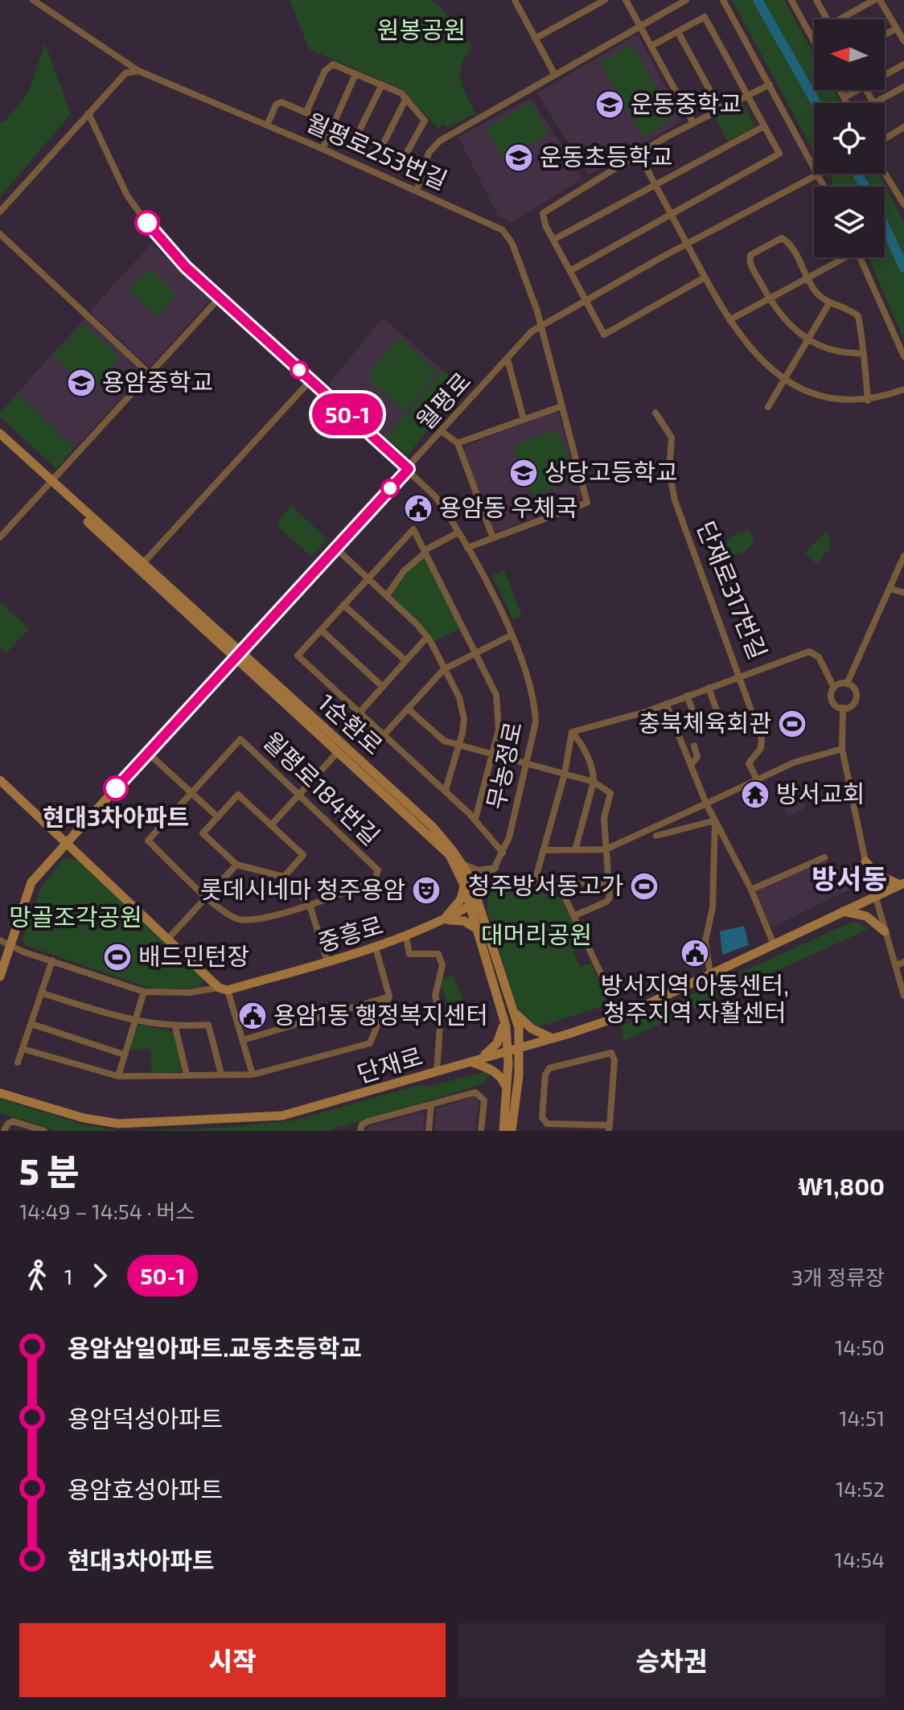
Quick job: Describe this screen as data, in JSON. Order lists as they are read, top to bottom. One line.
{"streets":{"street":["월평로253번길","월평로","단재로317번길","1순환로","무농정로","월평로184번길","중흥로","단재로"]},"crossings":[["월평로253번길","월평로"],["월평로","1순환로"],["월평로","무농정로"],["1순환로","무농정로"],["1순환로","중흥로"],["1순환로","단재로"],["무농정로","중흥로"]],"districts":["방서동"],"parks":["원봉공원","망골조각공원","대머리공원"],"places":{"school or university":["운동중학교","운동초등학교","용암중학교","상당고등학교"],"public building":["용암동 우체국","방서지역 아동센터, 청주지역 자활센터","용암1동 행정복지센터"],"sports":["충북체육회관","청주방서동고가","배드민턴장"],"other":["현대3차아파트"],"temple":["방서교회"],"theatre":["롯데시네마 청주용암"]},"lines":["bus line 50-1"],"north":"left","page":{"on_map":"50-1","heading":["5 분","14:49 – 14:54 · 버스","₩1,800"],"legs":["1","50-1","3개 정류장"],"list":[{"name":"용암삼일아파트.교동초등학교","value":"14:50"},{"name":"용암덕성아파트","value":"14:51"},{"name":"용암효성아파트","value":"14:52"},{"name":"현대3차아파트","value":"14:54"}],"buttons":["시작","승차권"]}}
